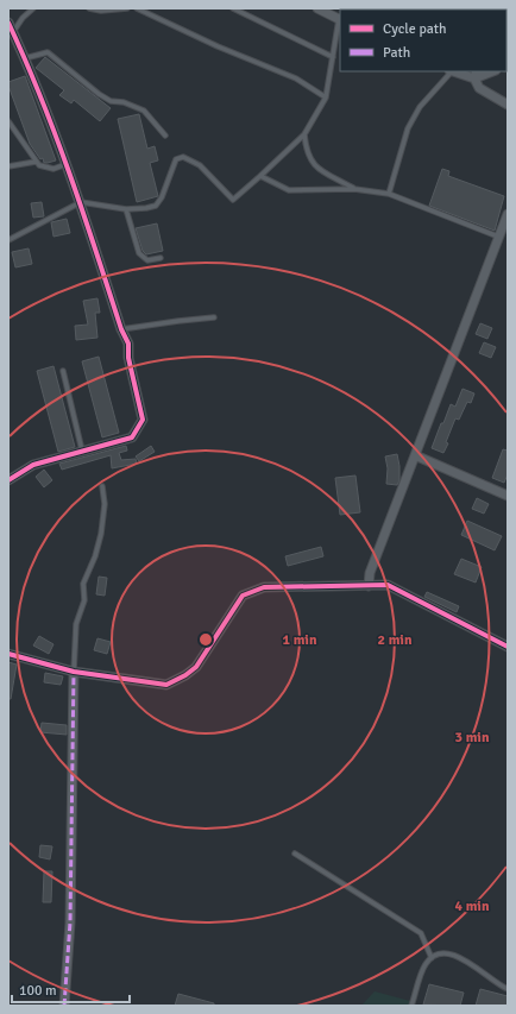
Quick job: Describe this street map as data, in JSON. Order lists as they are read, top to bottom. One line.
{"legend":["Cycle path","Path"],"scale_bar":"100 m","rings":["1 min","2 min","3 min","4 min"]}
